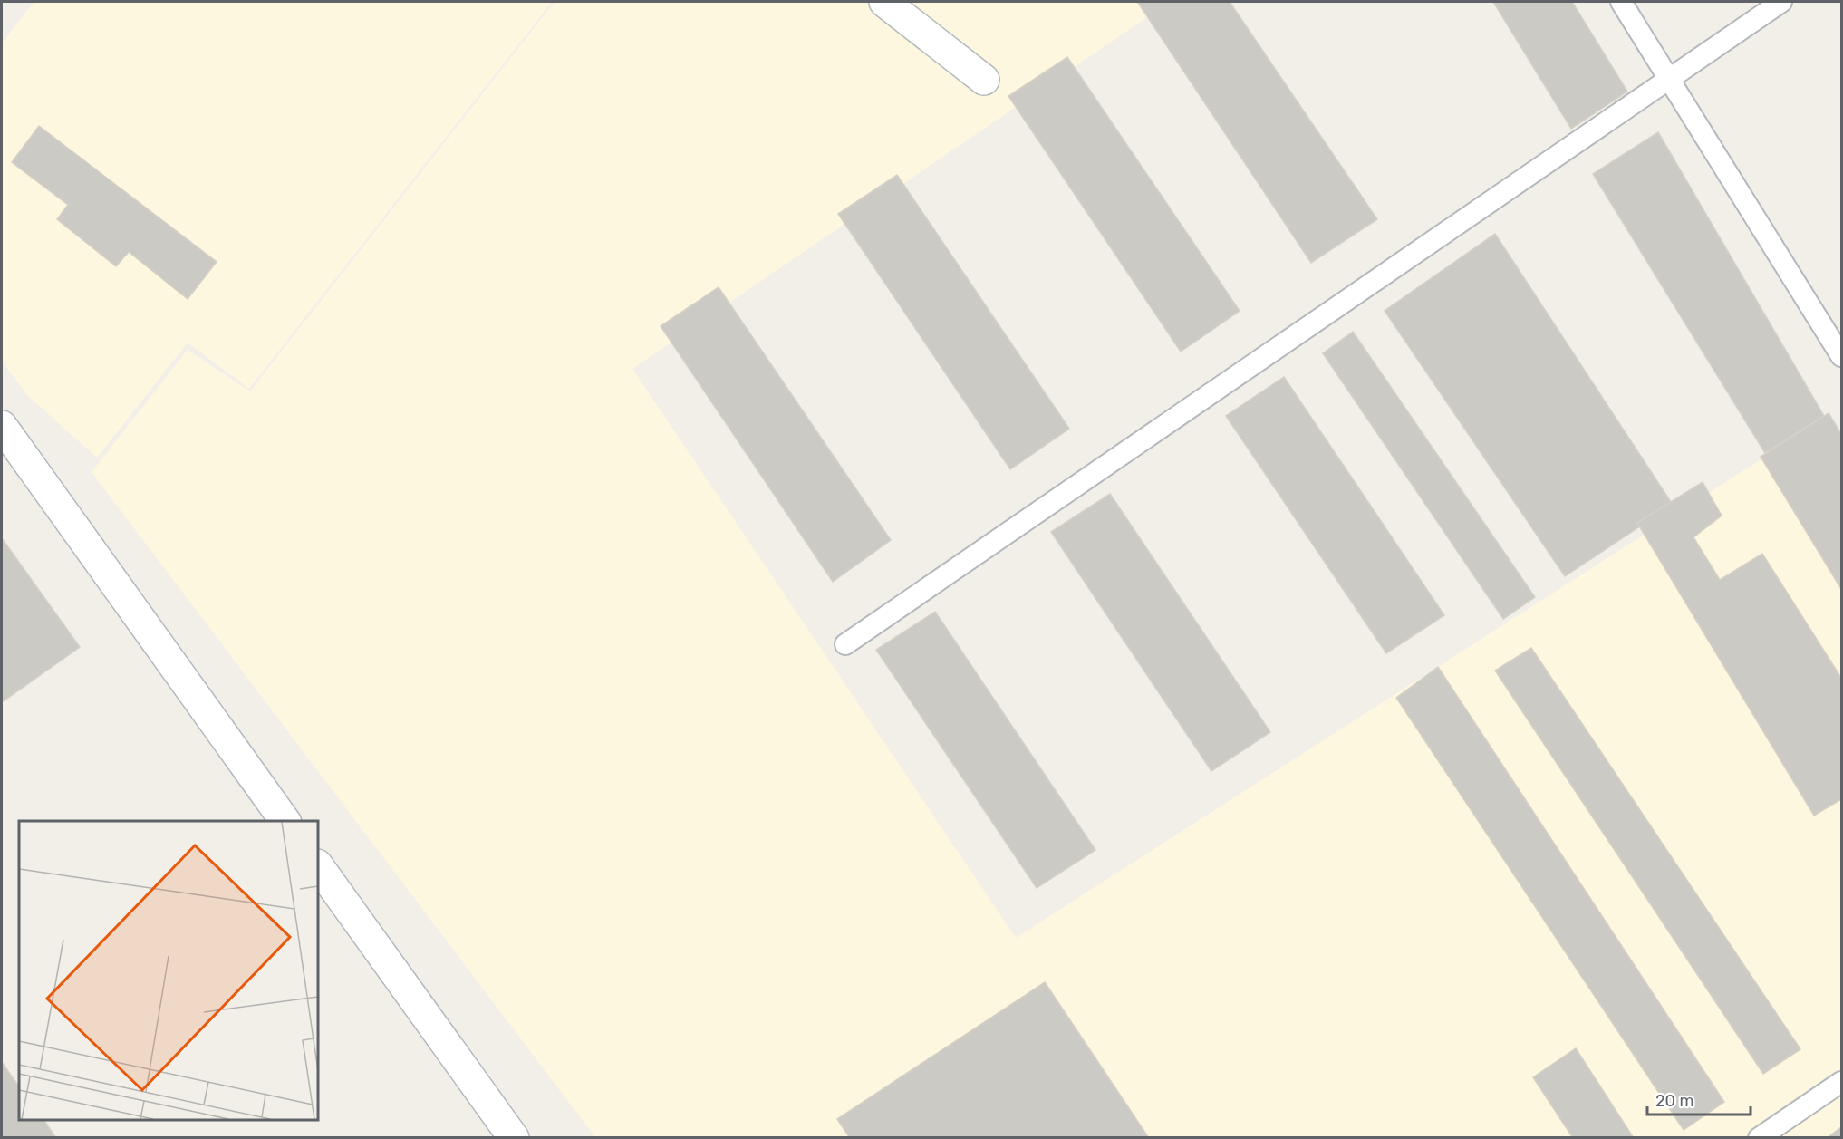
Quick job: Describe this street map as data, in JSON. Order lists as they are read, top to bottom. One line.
{"scale_bar":"20 m"}
